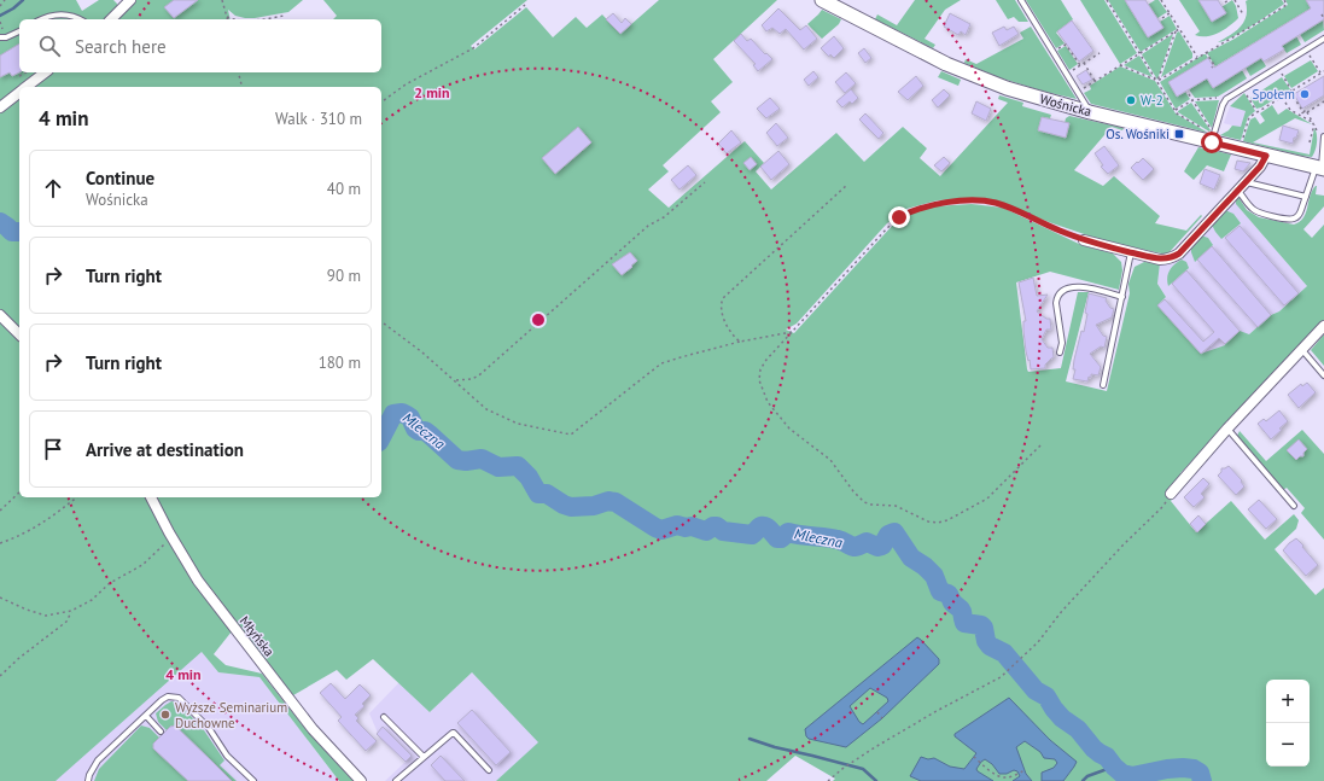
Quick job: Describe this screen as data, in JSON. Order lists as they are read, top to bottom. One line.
{"streets":{"street":["Wośnicka","Młyńska"]},"water":["Mleczna"],"places":{"other":["Społem","W-2","Wyższe Seminarium Duchowne"],"transit":["Os. Wośniki"]},"page":{"search":"Search here","heading":["4 min","Walk · 310 m"],"list":[["Continue","Wośnicka","40 m"],["Turn right","90 m"],["Turn right","180 m"],"Arrive at destination"],"map_buttons":["+","−"]},"rings":["2 min","4 min"]}
